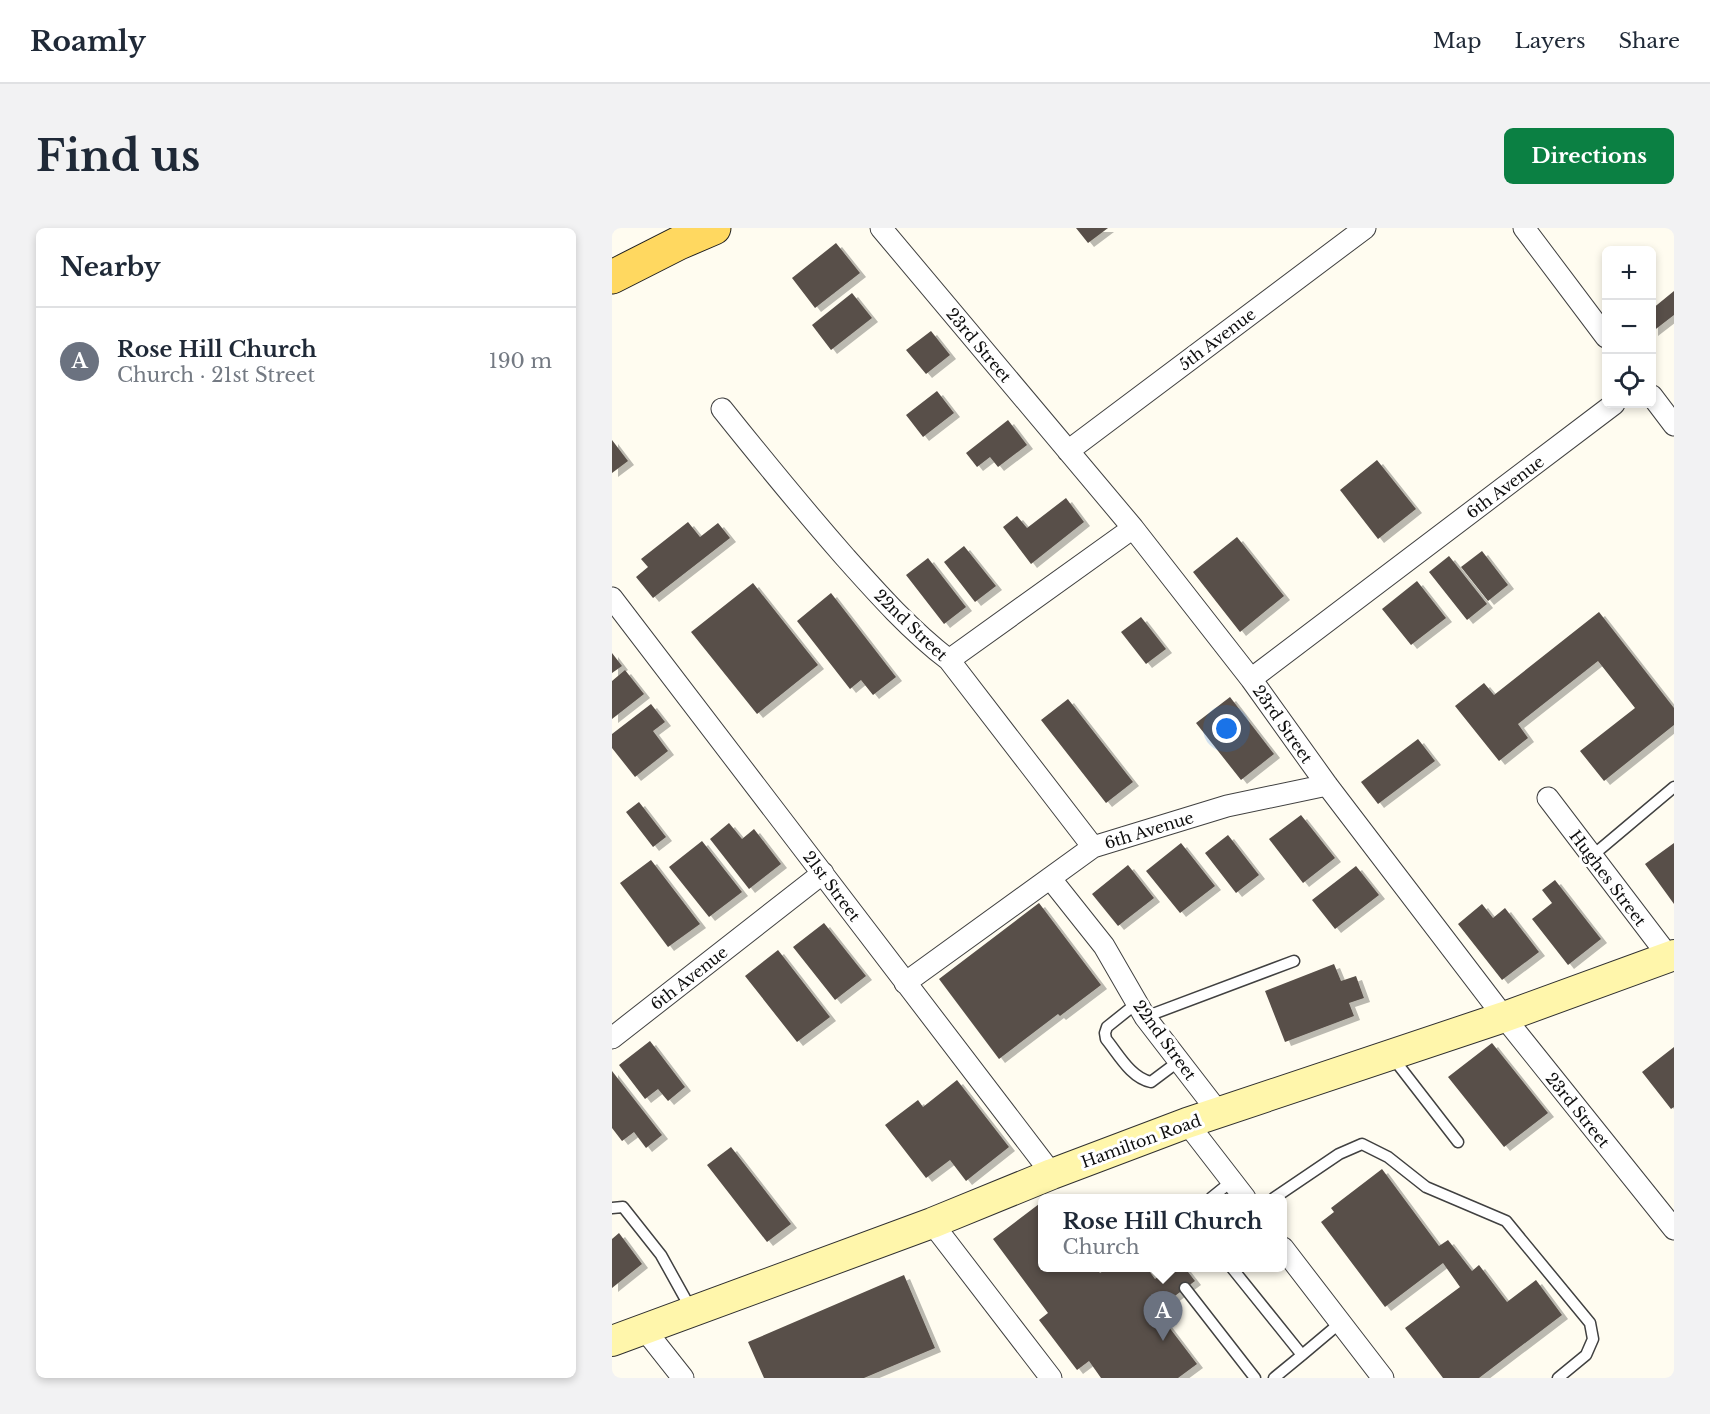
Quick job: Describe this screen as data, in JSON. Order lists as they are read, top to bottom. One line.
{"streets":{"street":["5th Avenue","23rd Street","6th Avenue","22nd Street","Hughes Street","21st Street","Hamilton Road"]},"crossings":[["5th Avenue","23rd Street"],["23rd Street","6th Avenue"],["23rd Street","Hamilton Road"],["6th Avenue","22nd Street"],["6th Avenue","21st Street"],["22nd Street","Hamilton Road"],["Hughes Street","Hamilton Road"],["21st Street","Hamilton Road"]],"page":{"header":"Roamly","nav":["Map","Layers","Share"],"buttons":"Directions","title":"Find us","heading":"Nearby","map_buttons":["+","−"],"list":[{"mark":"A","name":"Rose Hill Church","note":"Church · 21st Street","value":"190 m"}],"popup":["Rose Hill Church","Church"],"pins":"A"}}
